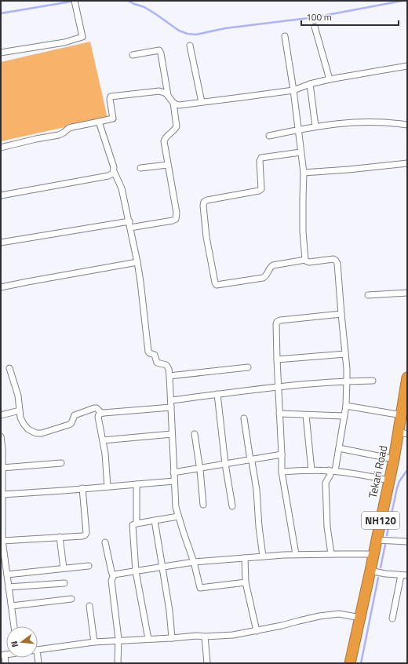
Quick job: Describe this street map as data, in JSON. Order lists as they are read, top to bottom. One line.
{"streets":{"highway":["Tekari Road","NH120"]},"scale_bar":"100 m","north":"left"}
